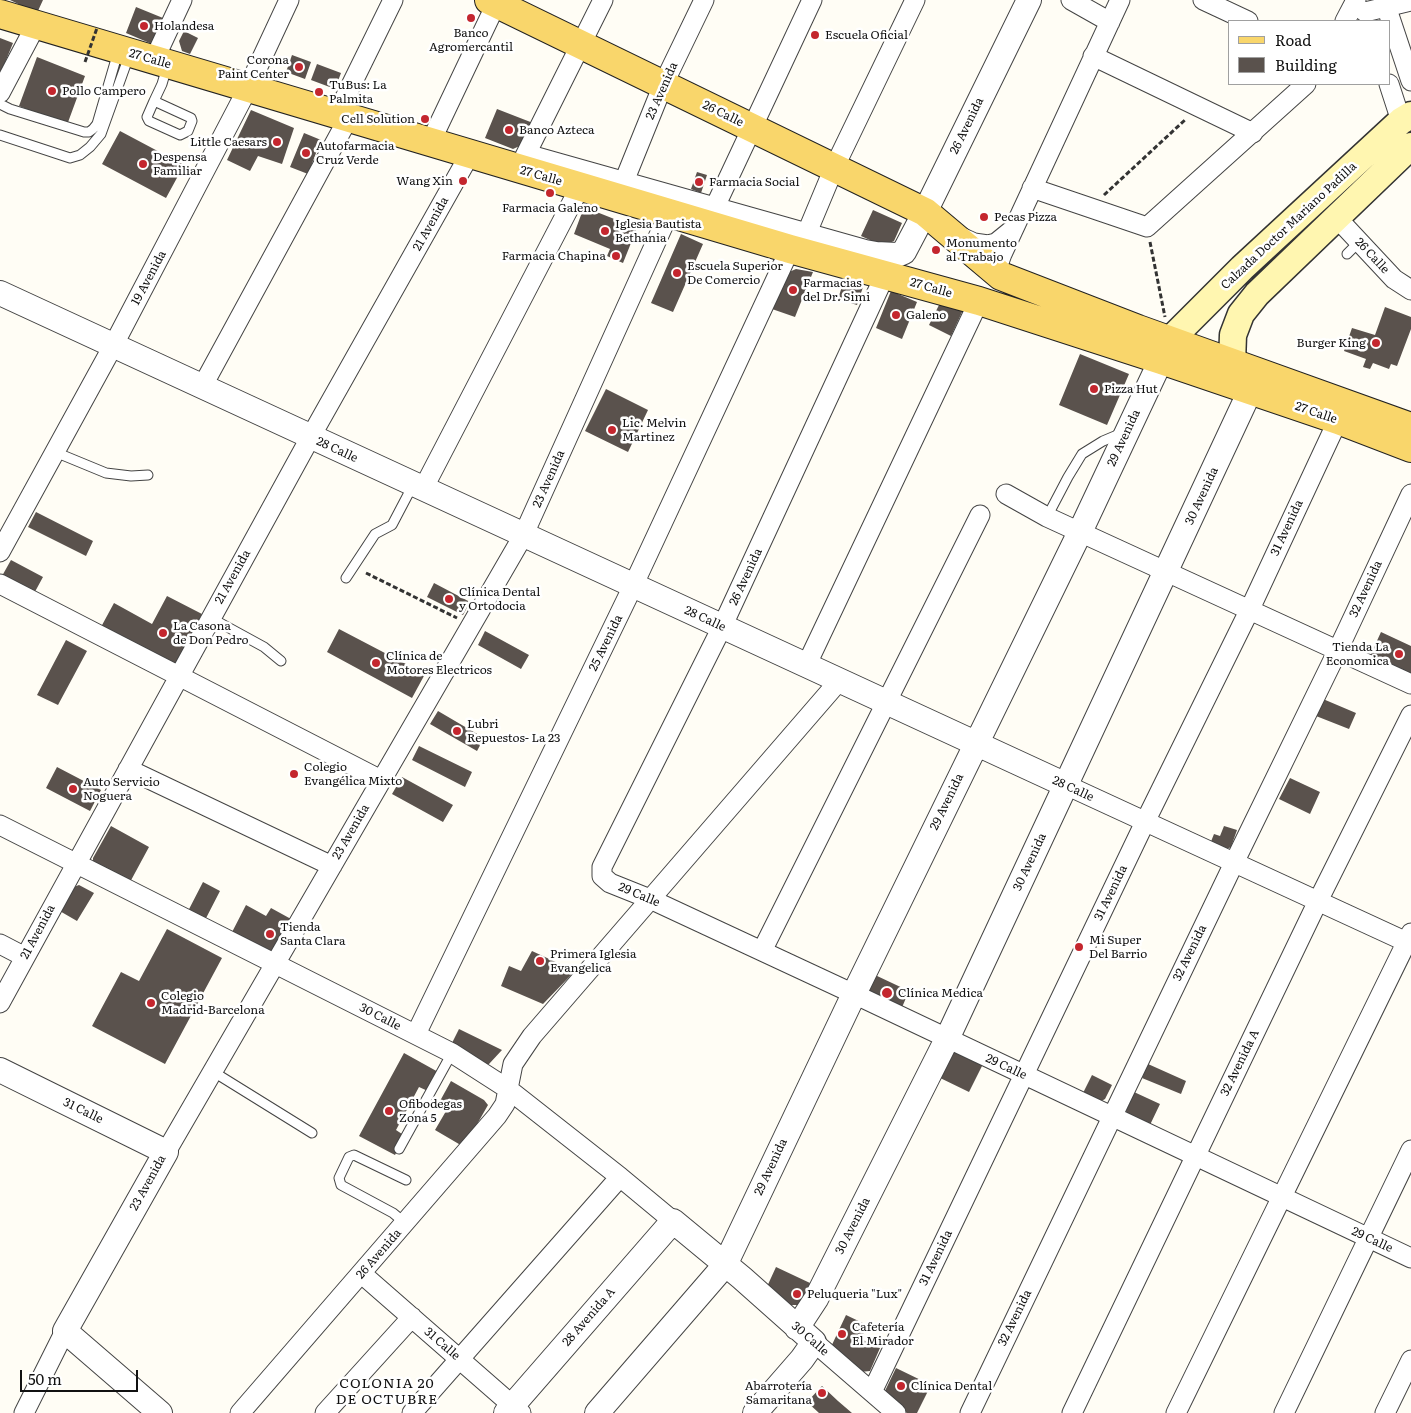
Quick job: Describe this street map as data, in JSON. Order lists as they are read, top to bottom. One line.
{"streets":{"main road":["27 Calle","26 Calle","Calzada Doctor Mariano Padilla"],"street":["23 Avenida","26 Avenida","21 Avenida","19 Avenida","29 Avenida","28 Calle","30 Avenida","31 Avenida","32 Avenida","25 Avenida","29 Calle","30 Calle","32 Avenida A","31 Calle","28 Avenida A"]},"crossings":[["27 Calle","23 Avenida"],["27 Calle","26 Calle"],["27 Calle","26 Avenida"],["27 Calle","21 Avenida"],["27 Calle","Calzada Doctor Mariano Padilla"],["27 Calle","19 Avenida"],["27 Calle","29 Avenida"],["27 Calle","30 Avenida"],["27 Calle","31 Avenida"],["27 Calle","25 Avenida"],["23 Avenida","26 Calle"],["23 Avenida","28 Calle"],["23 Avenida","30 Calle"],["23 Avenida","31 Calle"],["26 Calle","26 Avenida"],["26 Calle","21 Avenida"],["26 Calle","Calzada Doctor Mariano Padilla"],["26 Calle","25 Avenida"],["26 Avenida","28 Calle"],["26 Avenida","29 Calle"],["26 Avenida","30 Calle"],["26 Avenida","31 Calle"],["21 Avenida","28 Calle"],["21 Avenida","30 Calle"],["Calzada Doctor Mariano Padilla","29 Avenida"],["19 Avenida","28 Calle"],["29 Avenida","28 Calle"],["29 Avenida","29 Calle"],["29 Avenida","30 Calle"],["28 Calle","30 Avenida"],["28 Calle","31 Avenida"],["28 Calle","32 Avenida"],["28 Calle","25 Avenida"],["28 Calle","32 Avenida A"],["30 Avenida","29 Calle"],["30 Avenida","30 Calle"],["31 Avenida","29 Calle"],["31 Avenida","30 Calle"],["32 Avenida","29 Calle"],["25 Avenida","30 Calle"],["29 Calle","32 Avenida A"],["30 Calle","28 Avenida A"],["31 Calle","28 Avenida A"]],"districts":["COLONIA 20 DE OCTUBRE"],"places":["Banco Agromercantil","Holandesa","Escuela Oficial","Corona Paint Center","Pollo Campero","TuBus: La Palmita","Cell Solution","Banco Azteca","Little Caesars","Autofarmacia Cruz Verde","Despensa Familiar","Wang Xin","Farmacia Social","Farmacia Galeno","Pecas Pizza","Iglesia Bautista Bethania","Monumento al Trabajo","Farmacia Chapina","Escuela Superior De Comercio","Farmacias del Dr. Simi","Galeno","Burger King","Pizza Hut","Lic. Melvin Martinez","Clínica Dental y Ortodocia","La Casona de Don Pedro","Tienda La Economica","Clínica de Motores Electricos","Lubri Repuestos- La 23","Colegio Evangélica Mixto","Auto Servicio Noguera","Tienda Santa Clara","Mi Super Del Barrio","Primera Iglesia Evangelica","Clínica Medica","Colegio Madrid-Barcelona","Ofibodegas Zona 5","Peluqueria \"Lux\"","Cafetería El Mirador","Clínica Dental","Abarrotería Samaritana"],"legend":["Road","Building"],"scale_bar":"50 m"}
